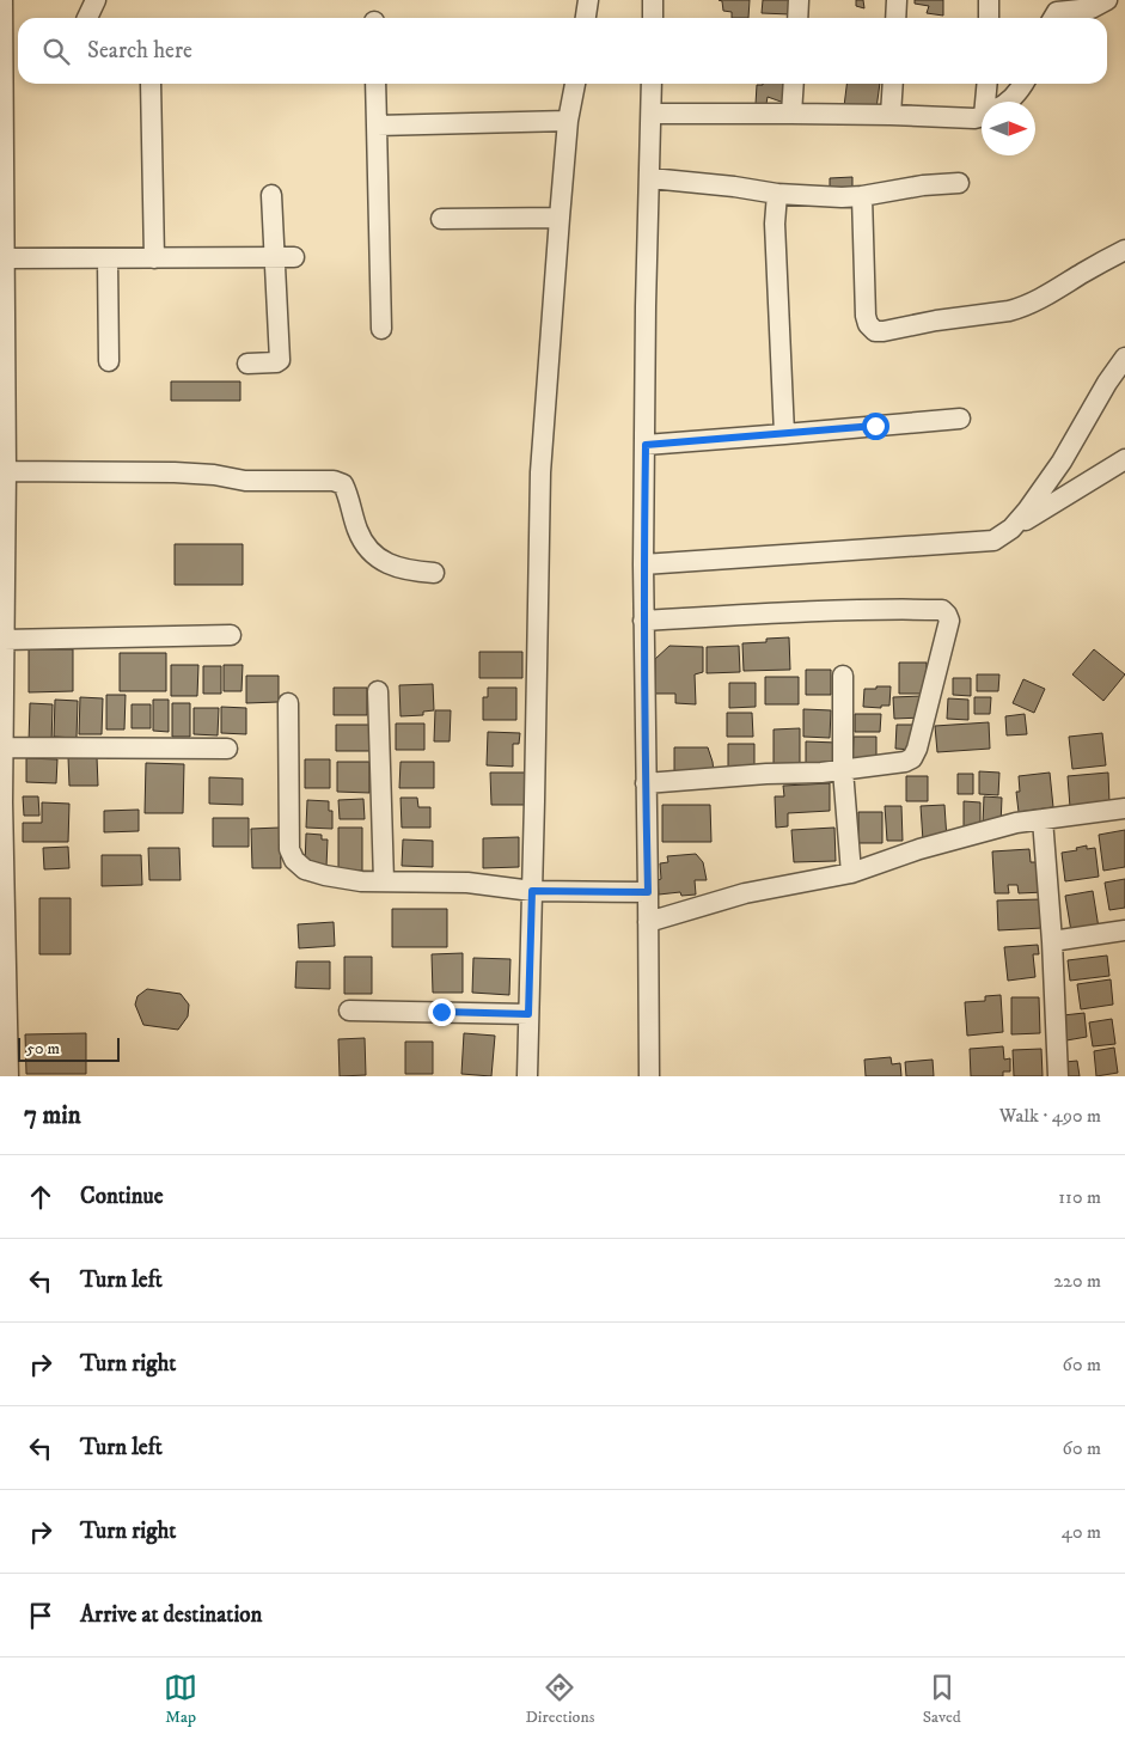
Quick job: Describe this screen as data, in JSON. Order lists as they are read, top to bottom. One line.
{"scale_bar":"50 m","north":"right","page":{"search":"Search here","scale":"50 m","heading":["7 min","Walk · 490 m"],"list":[["Continue","110 m"],["Turn left","220 m"],["Turn right","60 m"],["Turn left","60 m"],["Turn right","40 m"],"Arrive at destination"],"nav":["Map","Directions","Saved"]}}
